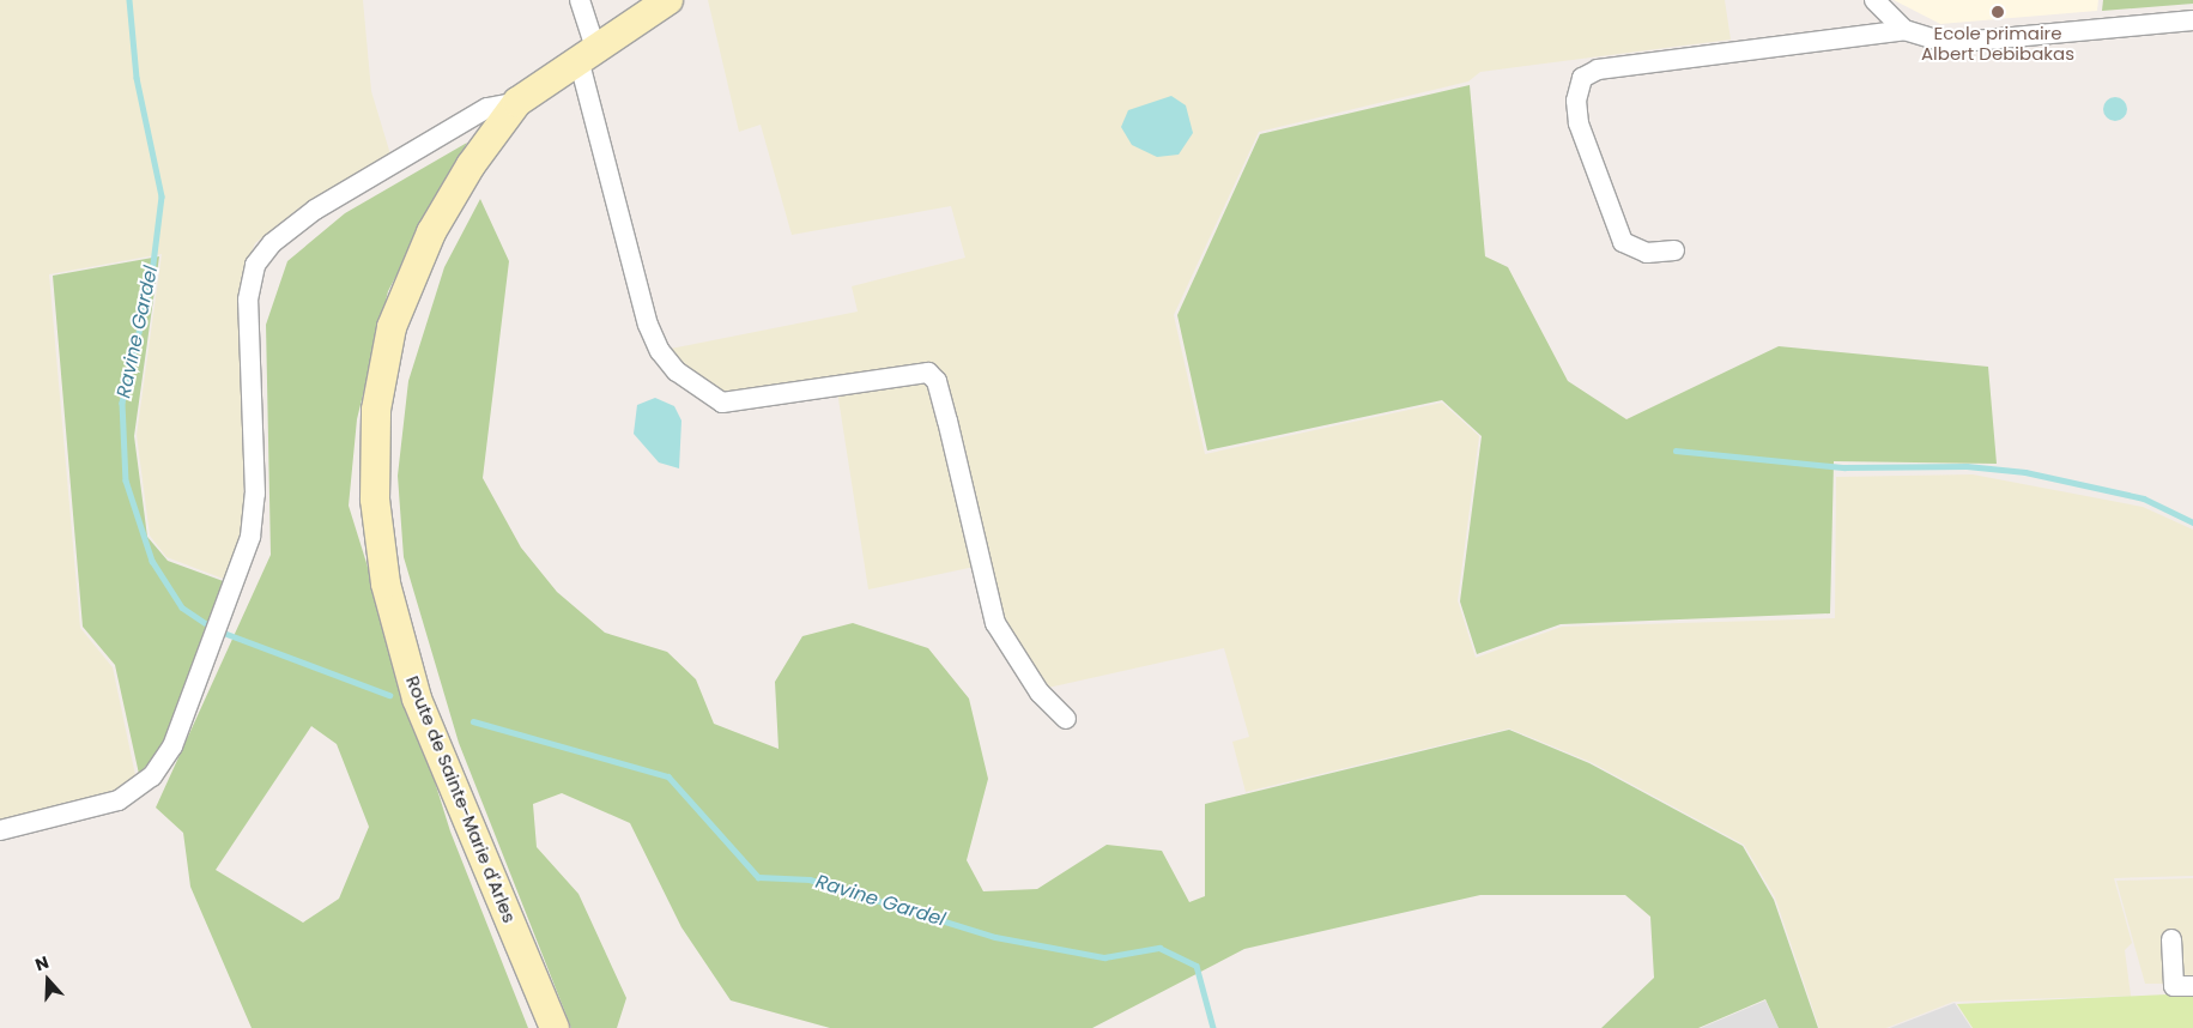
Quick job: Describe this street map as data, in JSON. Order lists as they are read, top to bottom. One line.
{"streets":{"main road":["Route de Sainte-Marie d'Arles"]},"water":["Ravine Gardel"],"places":["Ecole primaire Albert Debibakas"],"north":"top"}
